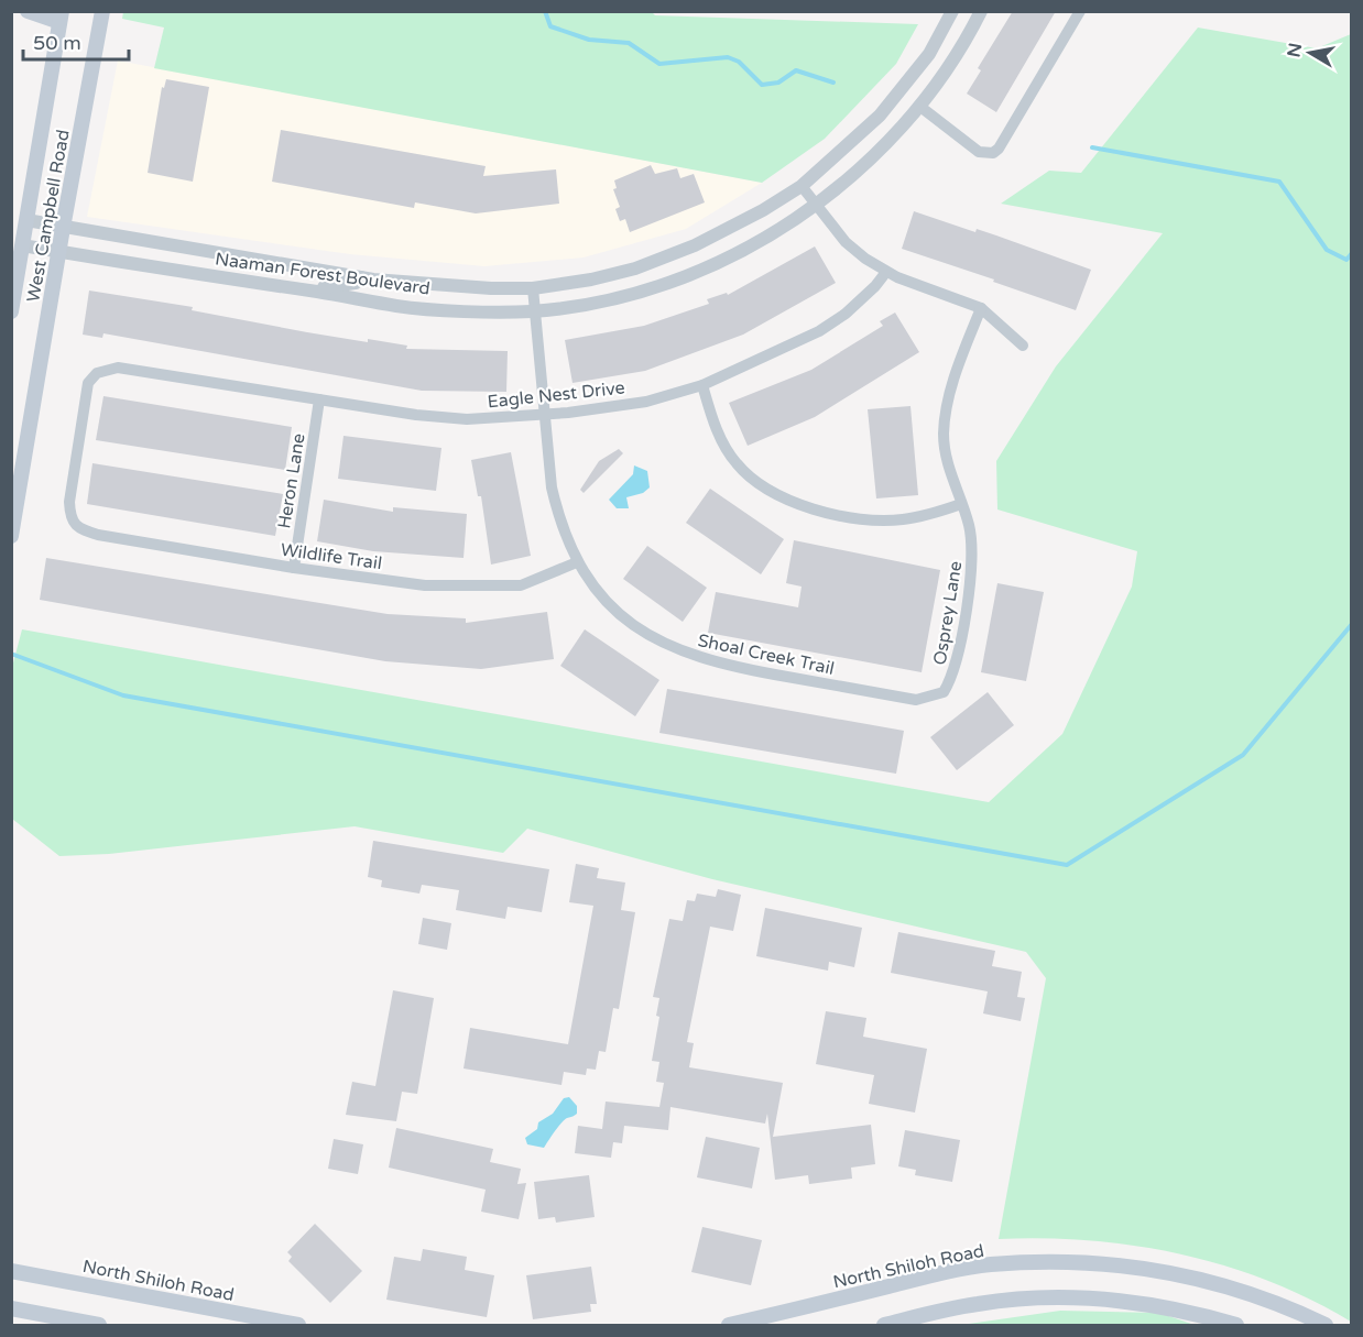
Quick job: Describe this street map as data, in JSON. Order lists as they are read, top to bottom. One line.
{"streets":{"main road":["West Campbell Road","North Shiloh Road"],"street":["Naaman Forest Boulevard","Eagle Nest Drive","Heron Lane","Wildlife Trail","Osprey Lane","Shoal Creek Trail"]},"crossings":[["West Campbell Road","Naaman Forest Boulevard"],["Naaman Forest Boulevard","Shoal Creek Trail"],["Eagle Nest Drive","Heron Lane"],["Eagle Nest Drive","Wildlife Trail"],["Eagle Nest Drive","Shoal Creek Trail"],["Heron Lane","Wildlife Trail"],["Wildlife Trail","Shoal Creek Trail"],["Osprey Lane","Shoal Creek Trail"]],"scale_bar":"50 m","north":"left"}
